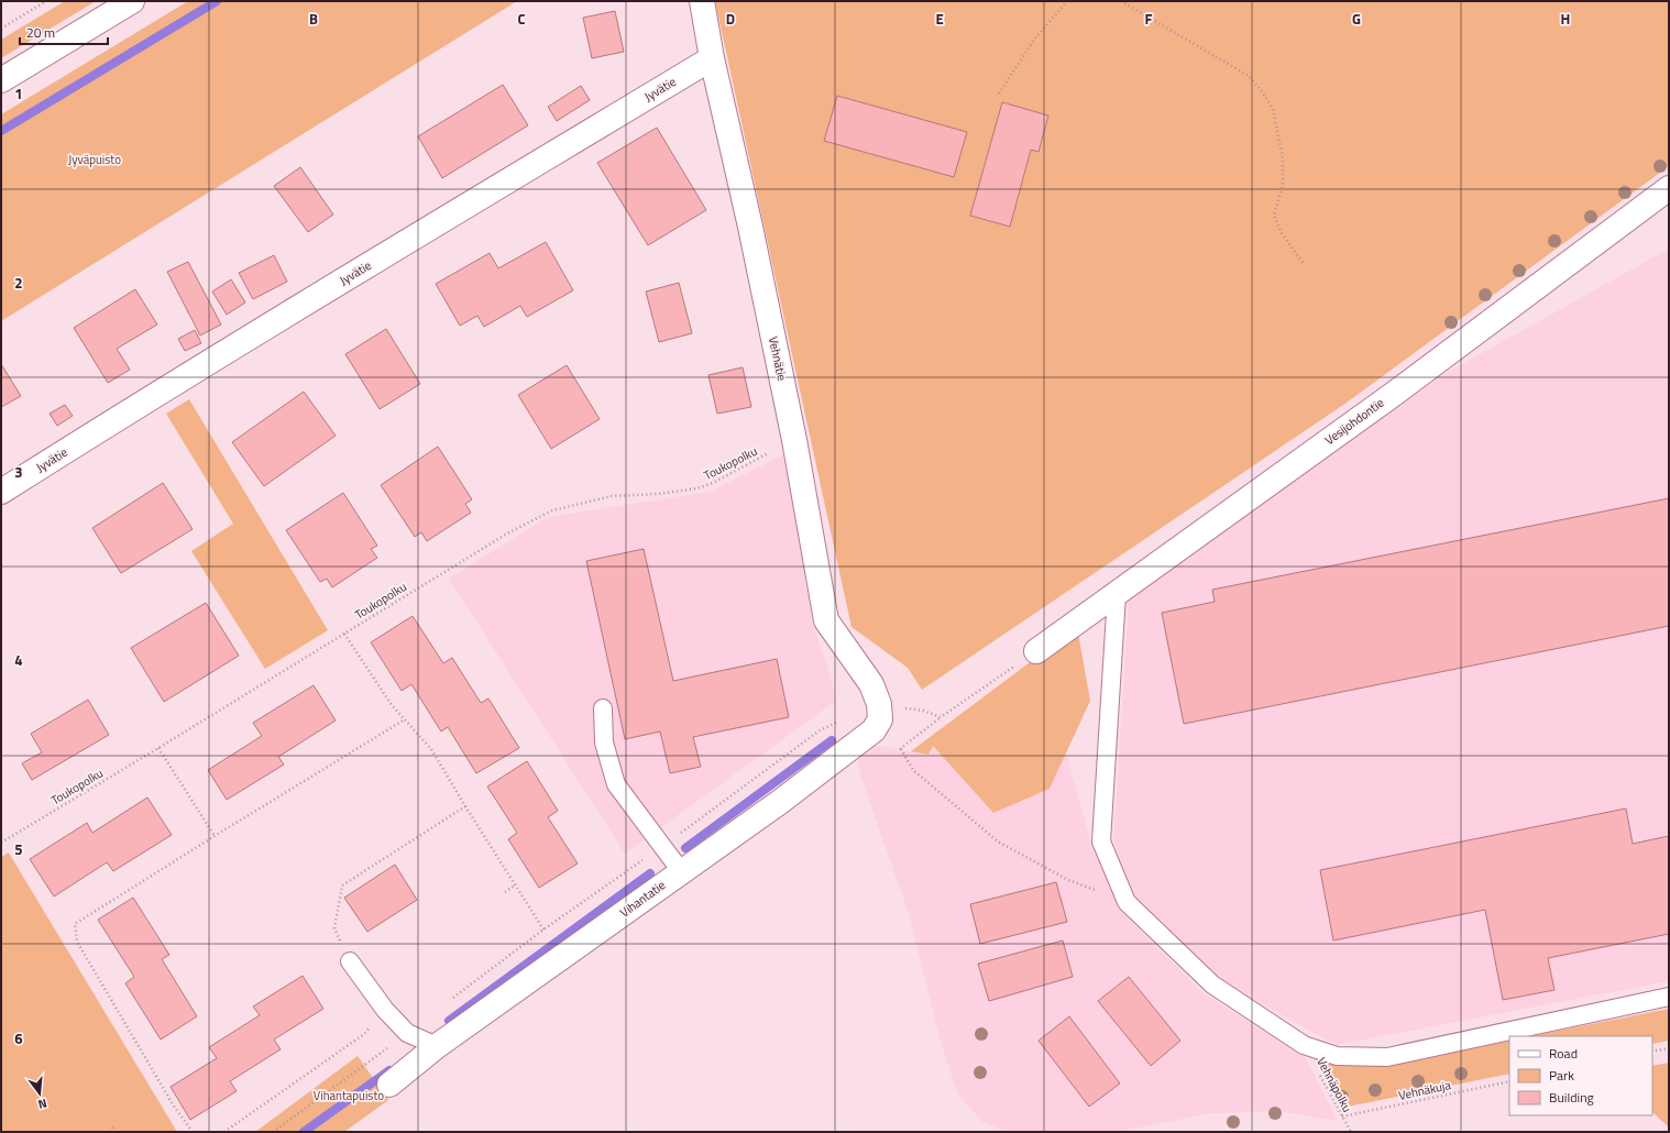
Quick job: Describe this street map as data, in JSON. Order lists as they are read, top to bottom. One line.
{"streets":{"street":["Jyvätie","Vehnätie","Vesijohdontie","Vihantatie"],"path":["Toukopolku","Vehnäpolku","Vehnäkuja"]},"crossings":[["Jyvätie","Vehnätie"],["Vehnätie","Toukopolku"],["Vehnätie","Vihantatie"],["Vehnäpolku","Vehnäkuja"]],"parks":["Jyväpuisto","Vihantapuisto"],"legend":["Road","Park","Building"],"scale_bar":"20 m","north":"bottom","grid":{"columns":["B","C","D","E","F","G","H"],"rows":["1","2","3","4","5","6"]}}
